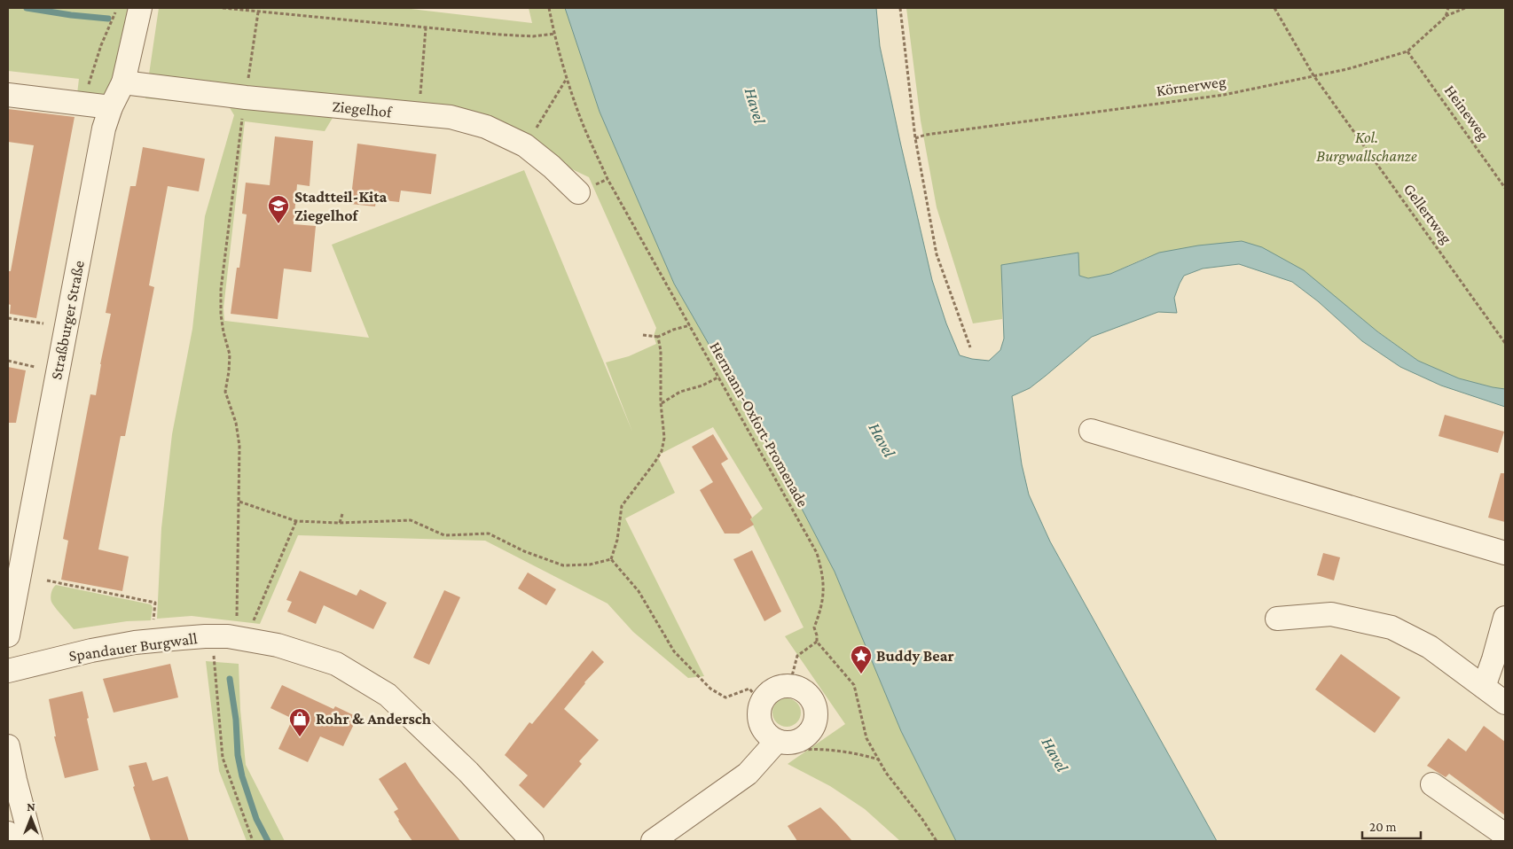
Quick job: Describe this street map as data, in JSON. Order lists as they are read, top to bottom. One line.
{"streets":{"street":["Ziegelhof","Straßburger Straße","Spandauer Burgwall"],"path":["Körnerweg","Heineweg","Gellertweg","Hermann-Oxfort-Promenade"]},"crossings":[["Körnerweg","Heineweg"],["Körnerweg","Gellertweg"],["Ziegelhof","Straßburger Straße"]],"water":["Havel"],"parks":["Kol. Burgwallschanze"],"places":{"school or university":["Stadtteil-Kita Ziegelhof"],"place":["Buddy Bear"],"shop":["Rohr & Andersch"]},"scale_bar":"20 m","north":"top"}
